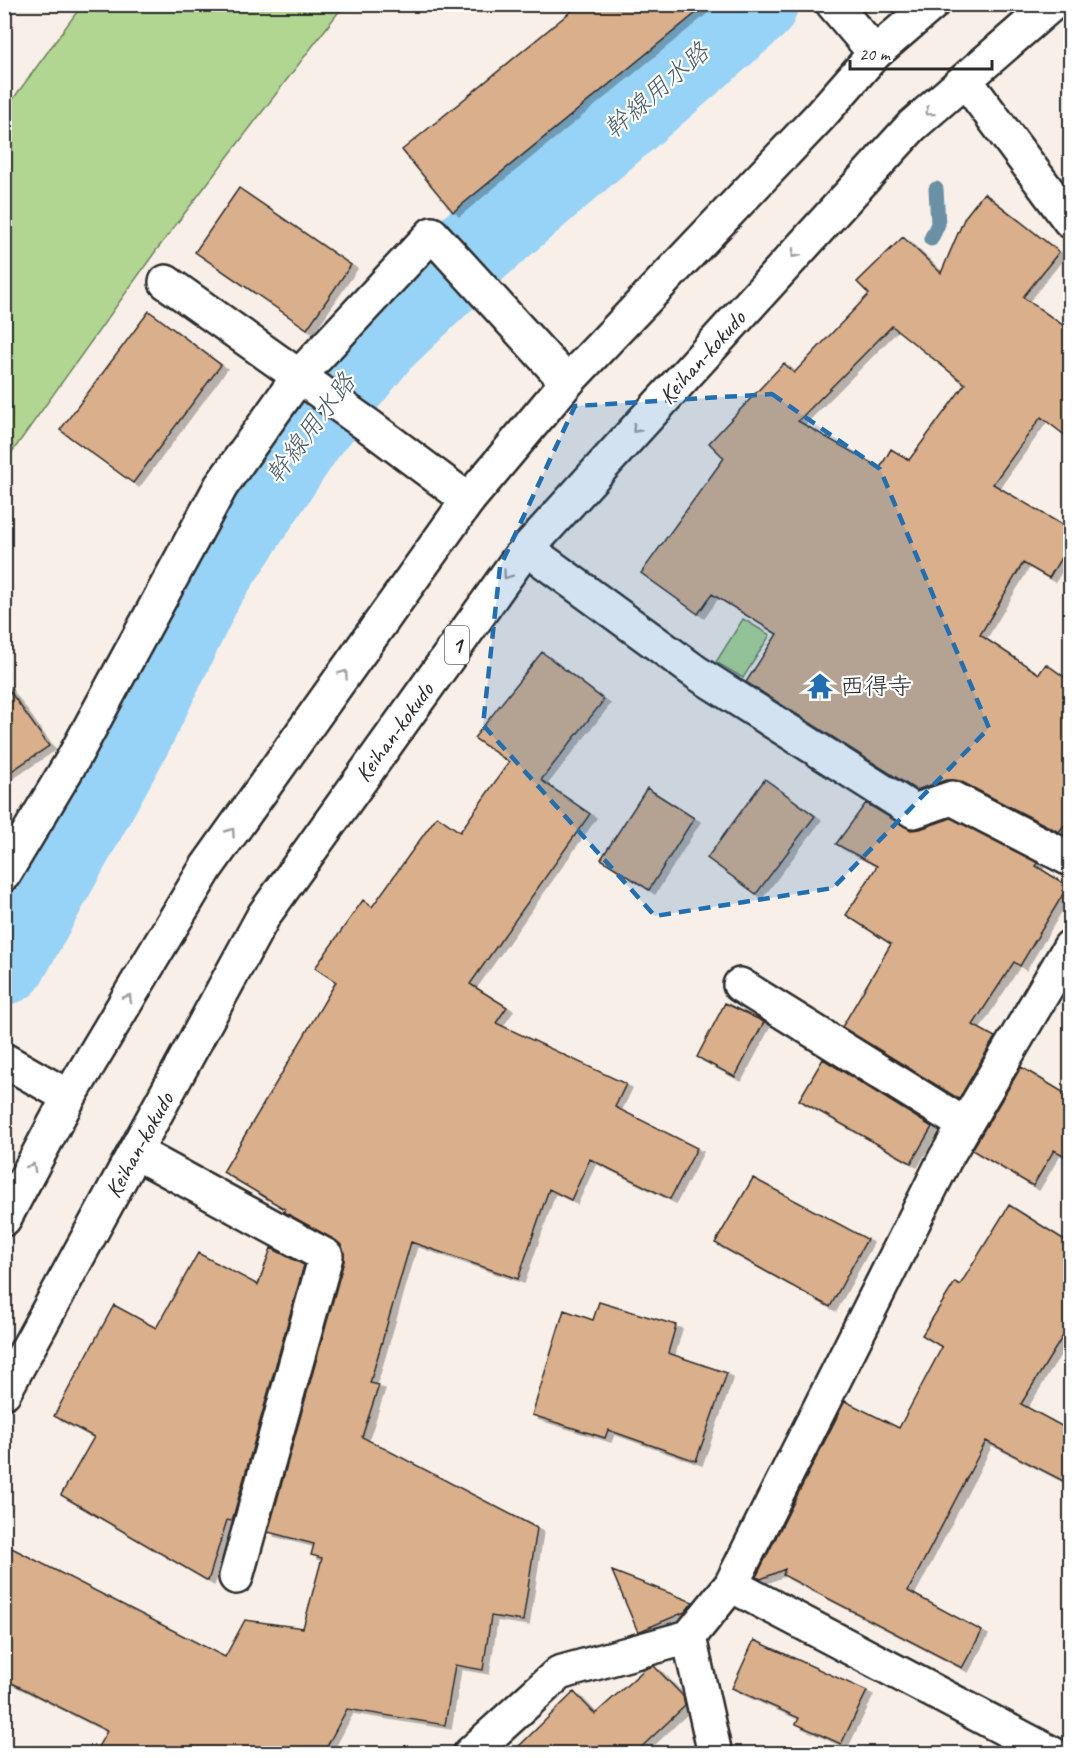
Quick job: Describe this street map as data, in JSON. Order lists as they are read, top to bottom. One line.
{"streets":{"main road":["Keihan-kokudo","1"]},"water":["幹線用水路"],"places":{"temple":["西得寺"]},"scale_bar":"20 m"}
